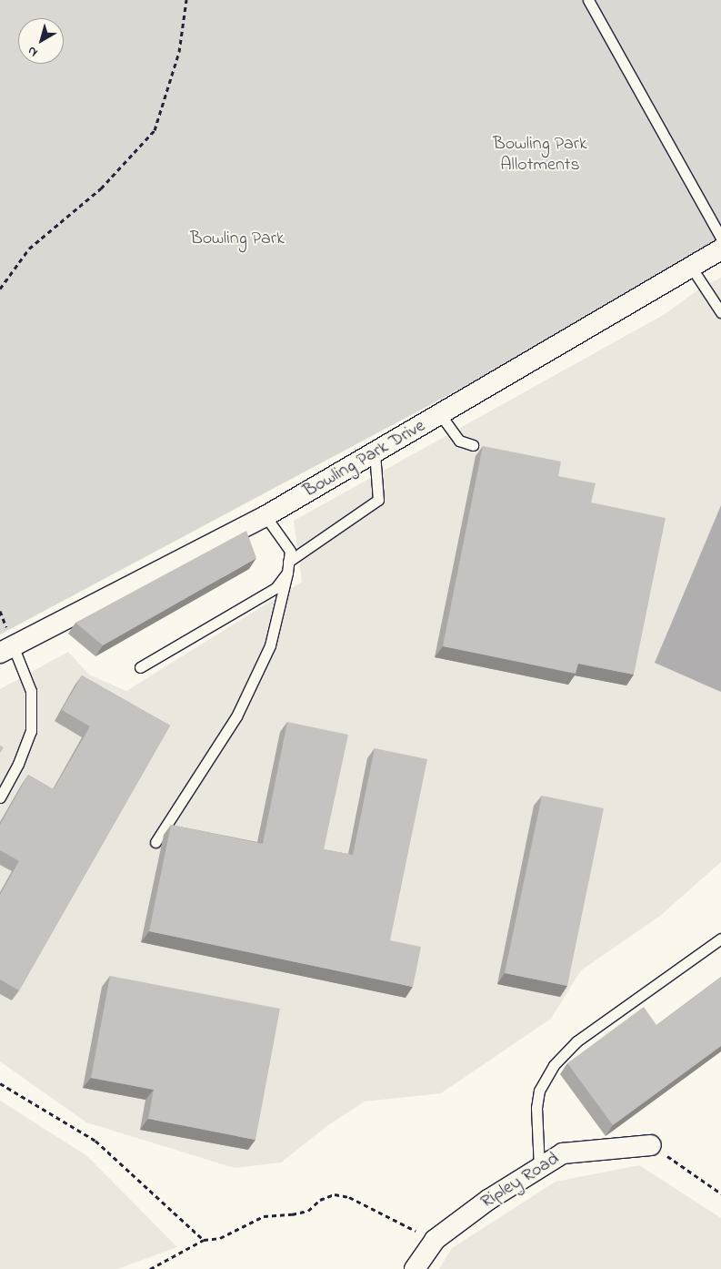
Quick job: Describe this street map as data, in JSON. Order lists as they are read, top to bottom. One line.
{"streets":{"street":["Bowling Park Drive","Ripley Road"]},"parks":["Bowling Park Allotments","Bowling Park"],"north":"bottom left"}
